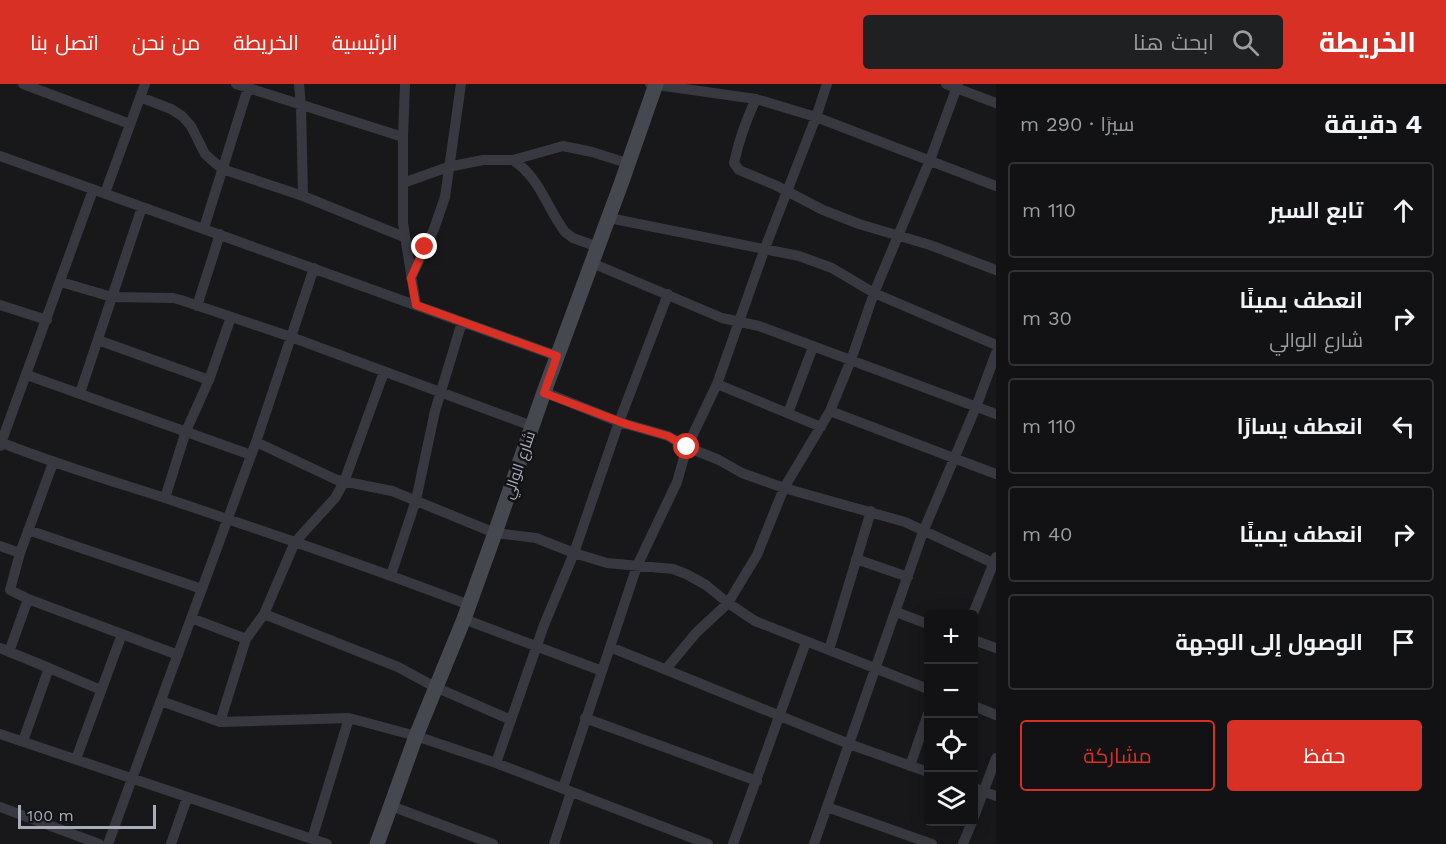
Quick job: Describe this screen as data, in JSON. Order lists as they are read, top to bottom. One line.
{"streets":{"main road":["شارع الوالي"]},"scale_bar":"100 m","page":{"header":"الخريطة","search":"ابحث هنا","nav":["الرئيسية","الخريطة","من نحن","اتصل بنا"],"heading":["4 دقيقة","سيرًا · 290 m"],"list":[["تابع السير","110 m"],["انعطف يمينًا","شارع الوالي","30 m"],["انعطف يسارًا","110 m"],["انعطف يمينًا","40 m"],"الوصول إلى الوجهة"],"map_buttons":["+","−"],"buttons":["حفظ","مشاركة"],"scale":"100 m"}}
